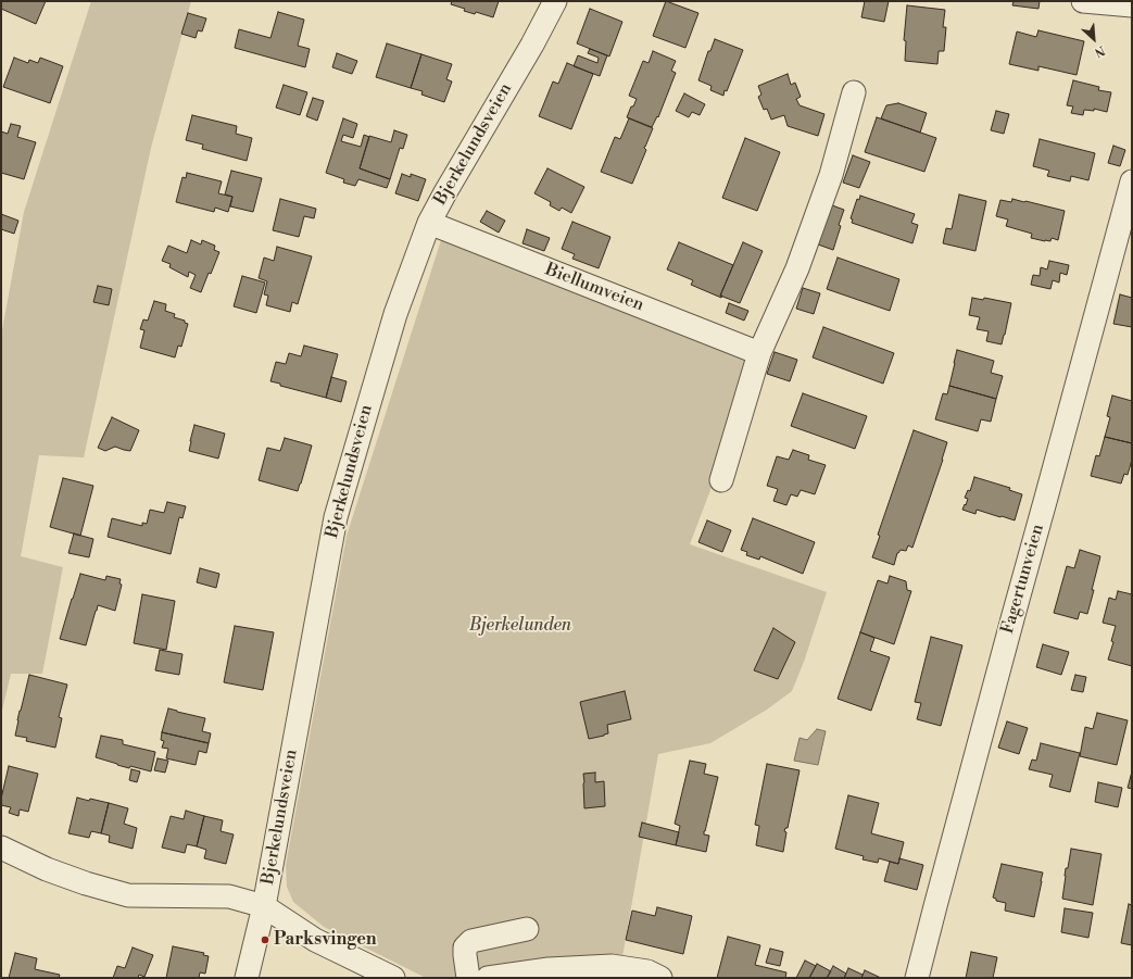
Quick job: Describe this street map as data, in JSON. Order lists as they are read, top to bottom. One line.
{"streets":{"street":["Bjerkelundsveien","Biellumveien","Fagertunveien"]},"crossings":[["Bjerkelundsveien","Biellumveien"]],"parks":["Bjerkelunden"],"places":["Parksvingen"],"north":"bottom right"}
